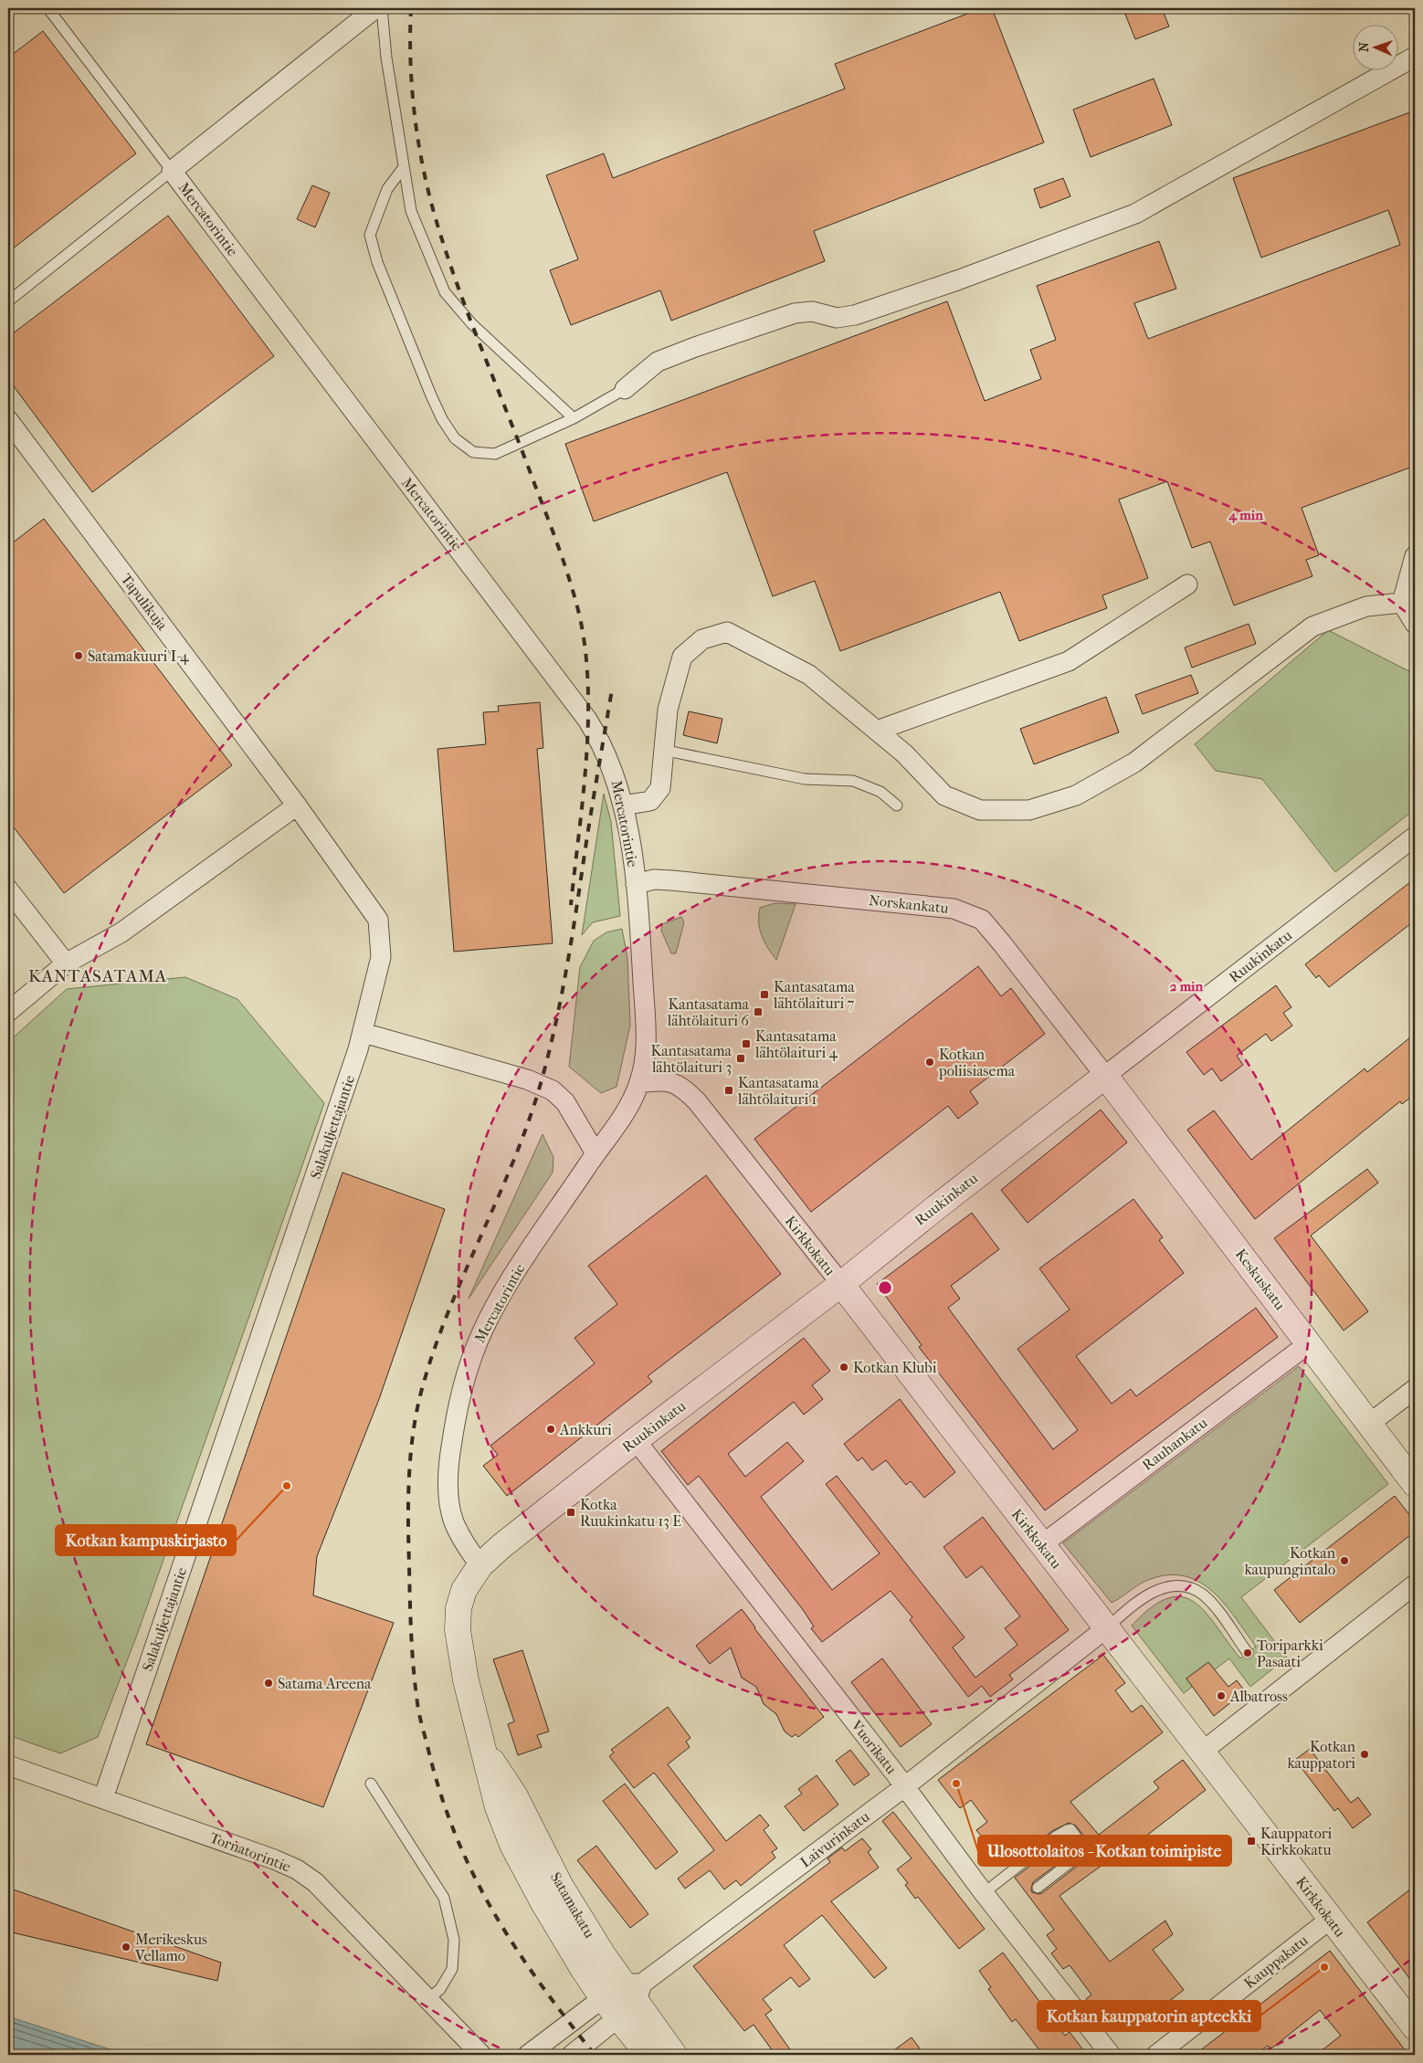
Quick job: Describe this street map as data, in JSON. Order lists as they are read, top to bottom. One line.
{"streets":{"main road":["Ruukinkatu","Kirkkokatu","Keskuskatu","Satamakatu"],"street":["Mercatorintie","Tapulikuja","Norskankatu","Salakuljettajantie","Rauhankatu","Vuorikatu","Laivurinkatu","Tornatorintie","Kauppakatu"]},"crossings":[["Mercatorintie","Norskankatu"],["Mercatorintie","Ruukinkatu"],["Mercatorintie","Kirkkokatu"],["Mercatorintie","Satamakatu"],["Tapulikuja","Salakuljettajantie"],["Norskankatu","Ruukinkatu"],["Norskankatu","Keskuskatu"],["Ruukinkatu","Kirkkokatu"],["Ruukinkatu","Keskuskatu"],["Ruukinkatu","Vuorikatu"],["Ruukinkatu","Satamakatu"],["Salakuljettajantie","Tornatorintie"],["Kirkkokatu","Rauhankatu"],["Kirkkokatu","Laivurinkatu"],["Kirkkokatu","Kauppakatu"],["Keskuskatu","Rauhankatu"],["Vuorikatu","Laivurinkatu"],["Laivurinkatu","Satamakatu"]],"districts":["KANTASATAMA"],"places":{"other":["Satamakuuri I-4","Kotkan poliisiasema","Kotkan Klubi","Ankkuri","Kotkan kampuskirjasto","Kotkan kaupungintalo","Toriparkki Pasaati","Satama Areena","Albatross","Kotkan kauppatori","Ulosottolaitos - Kotkan toimipiste","Merikeskus Vellamo","Kotkan kauppatorin apteekki"],"transit":["Kantasatama lähtölaituri 7","Kantasatama lähtölaituri 6","Kantasatama lähtölaituri 4","Kantasatama lähtölaituri 3","Kantasatama lähtölaituri 1","Kotka Ruukinkatu 13 E","Kauppatori Kirkkokatu"]},"north":"left","rings":["4 min","2 min"]}
